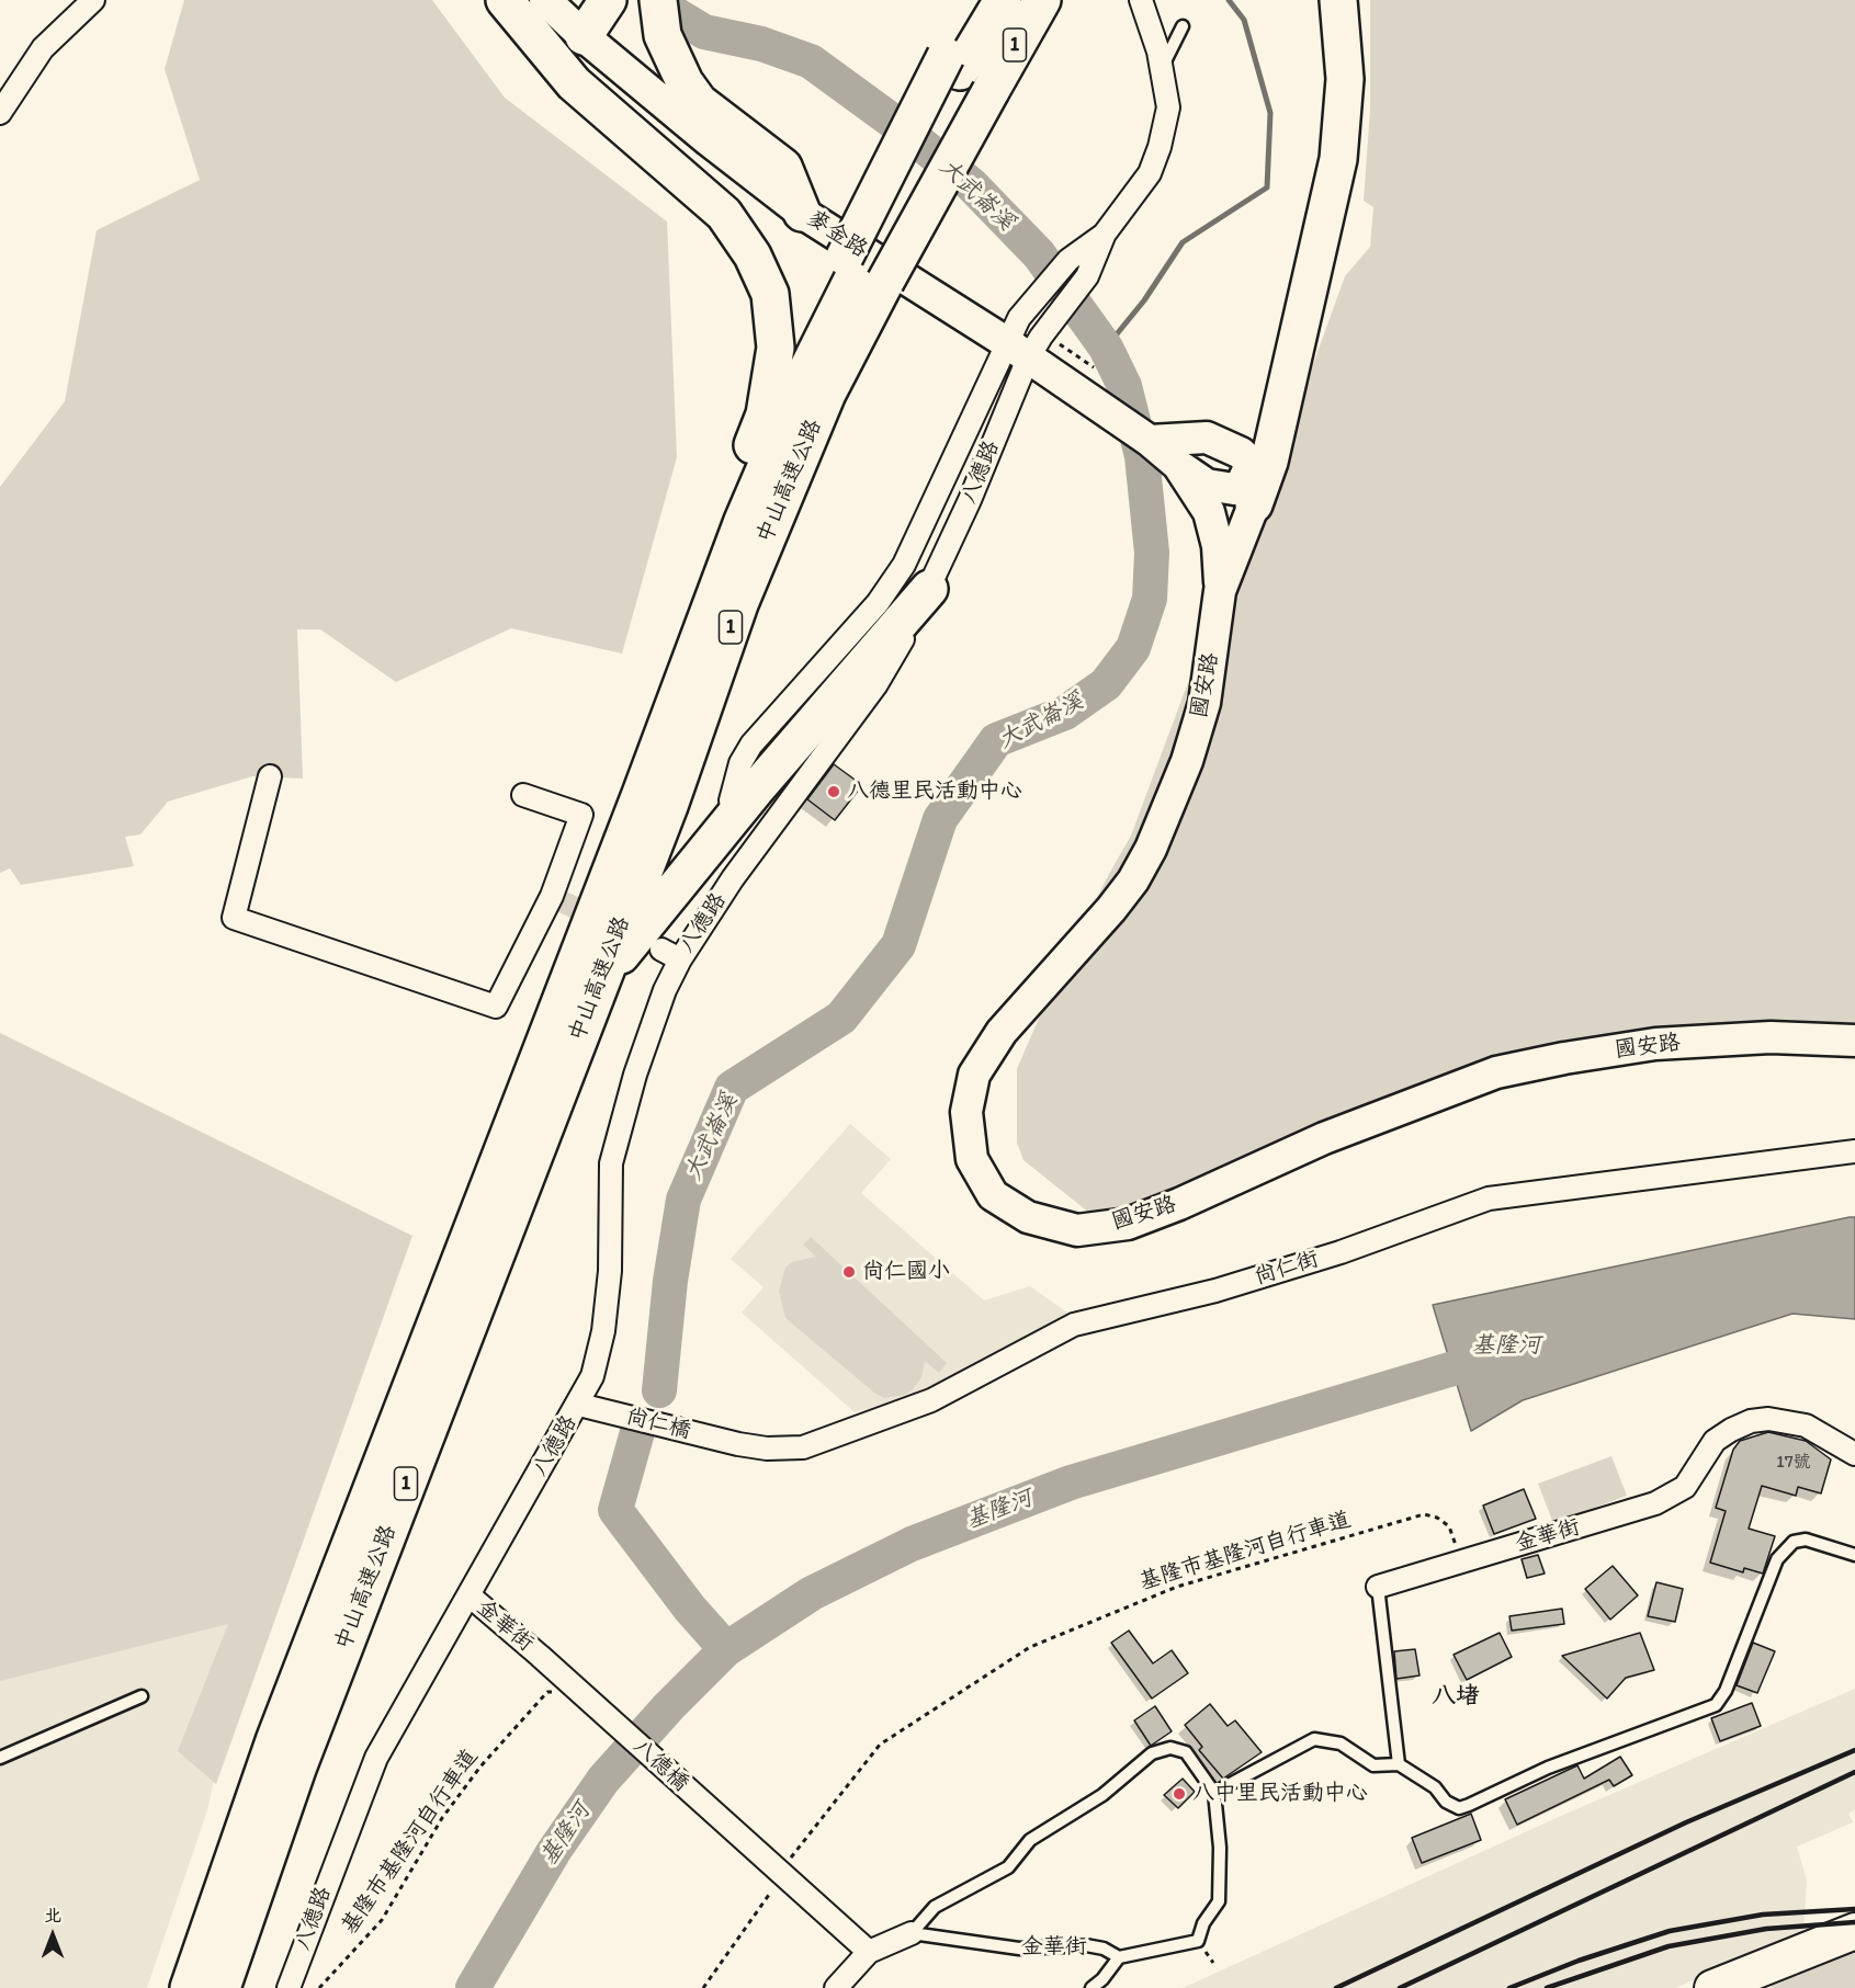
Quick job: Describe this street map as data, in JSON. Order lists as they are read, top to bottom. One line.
{"streets":{"highway":["1","中山高速公路"],"street":["麥金路","八德路","國安路","尚仁街","尚仁橋","金華街","八德橋"],"path":["基隆市基隆河自行車道"]},"crossings":[["麥金路","八德路"],["麥金路","國安路"],["八德路","尚仁橋"],["八德路","金華街"],["尚仁街","尚仁橋"],["金華街","基隆市基隆河自行車道"],["金華街","八德橋"],["基隆市基隆河自行車道","八德橋"]],"districts":["八堵"],"water":["大武崙溪","基隆河"],"places":["八德里民活動中心","尚仁國小","八中里民活動中心"],"house_numbers":["17號"],"north":"top"}
